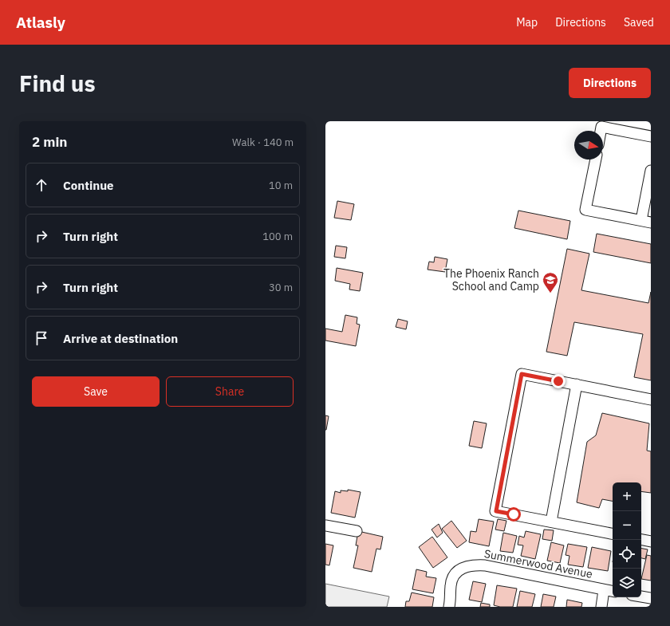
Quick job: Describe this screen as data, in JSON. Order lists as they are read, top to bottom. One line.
{"streets":{"street":["Summerwood Avenue"]},"places":{"school or university":["The Phoenix Ranch School and Camp"]},"north":"right","page":{"header":"Atlasly","nav":["Map","Directions","Saved"],"buttons":["Directions",["Save","Share"]],"title":"Find us","heading":["2 min","Walk · 140 m"],"list":[["Continue","10 m"],["Turn right","100 m"],["Turn right","30 m"],"Arrive at destination"],"map_buttons":["+","−"]}}
